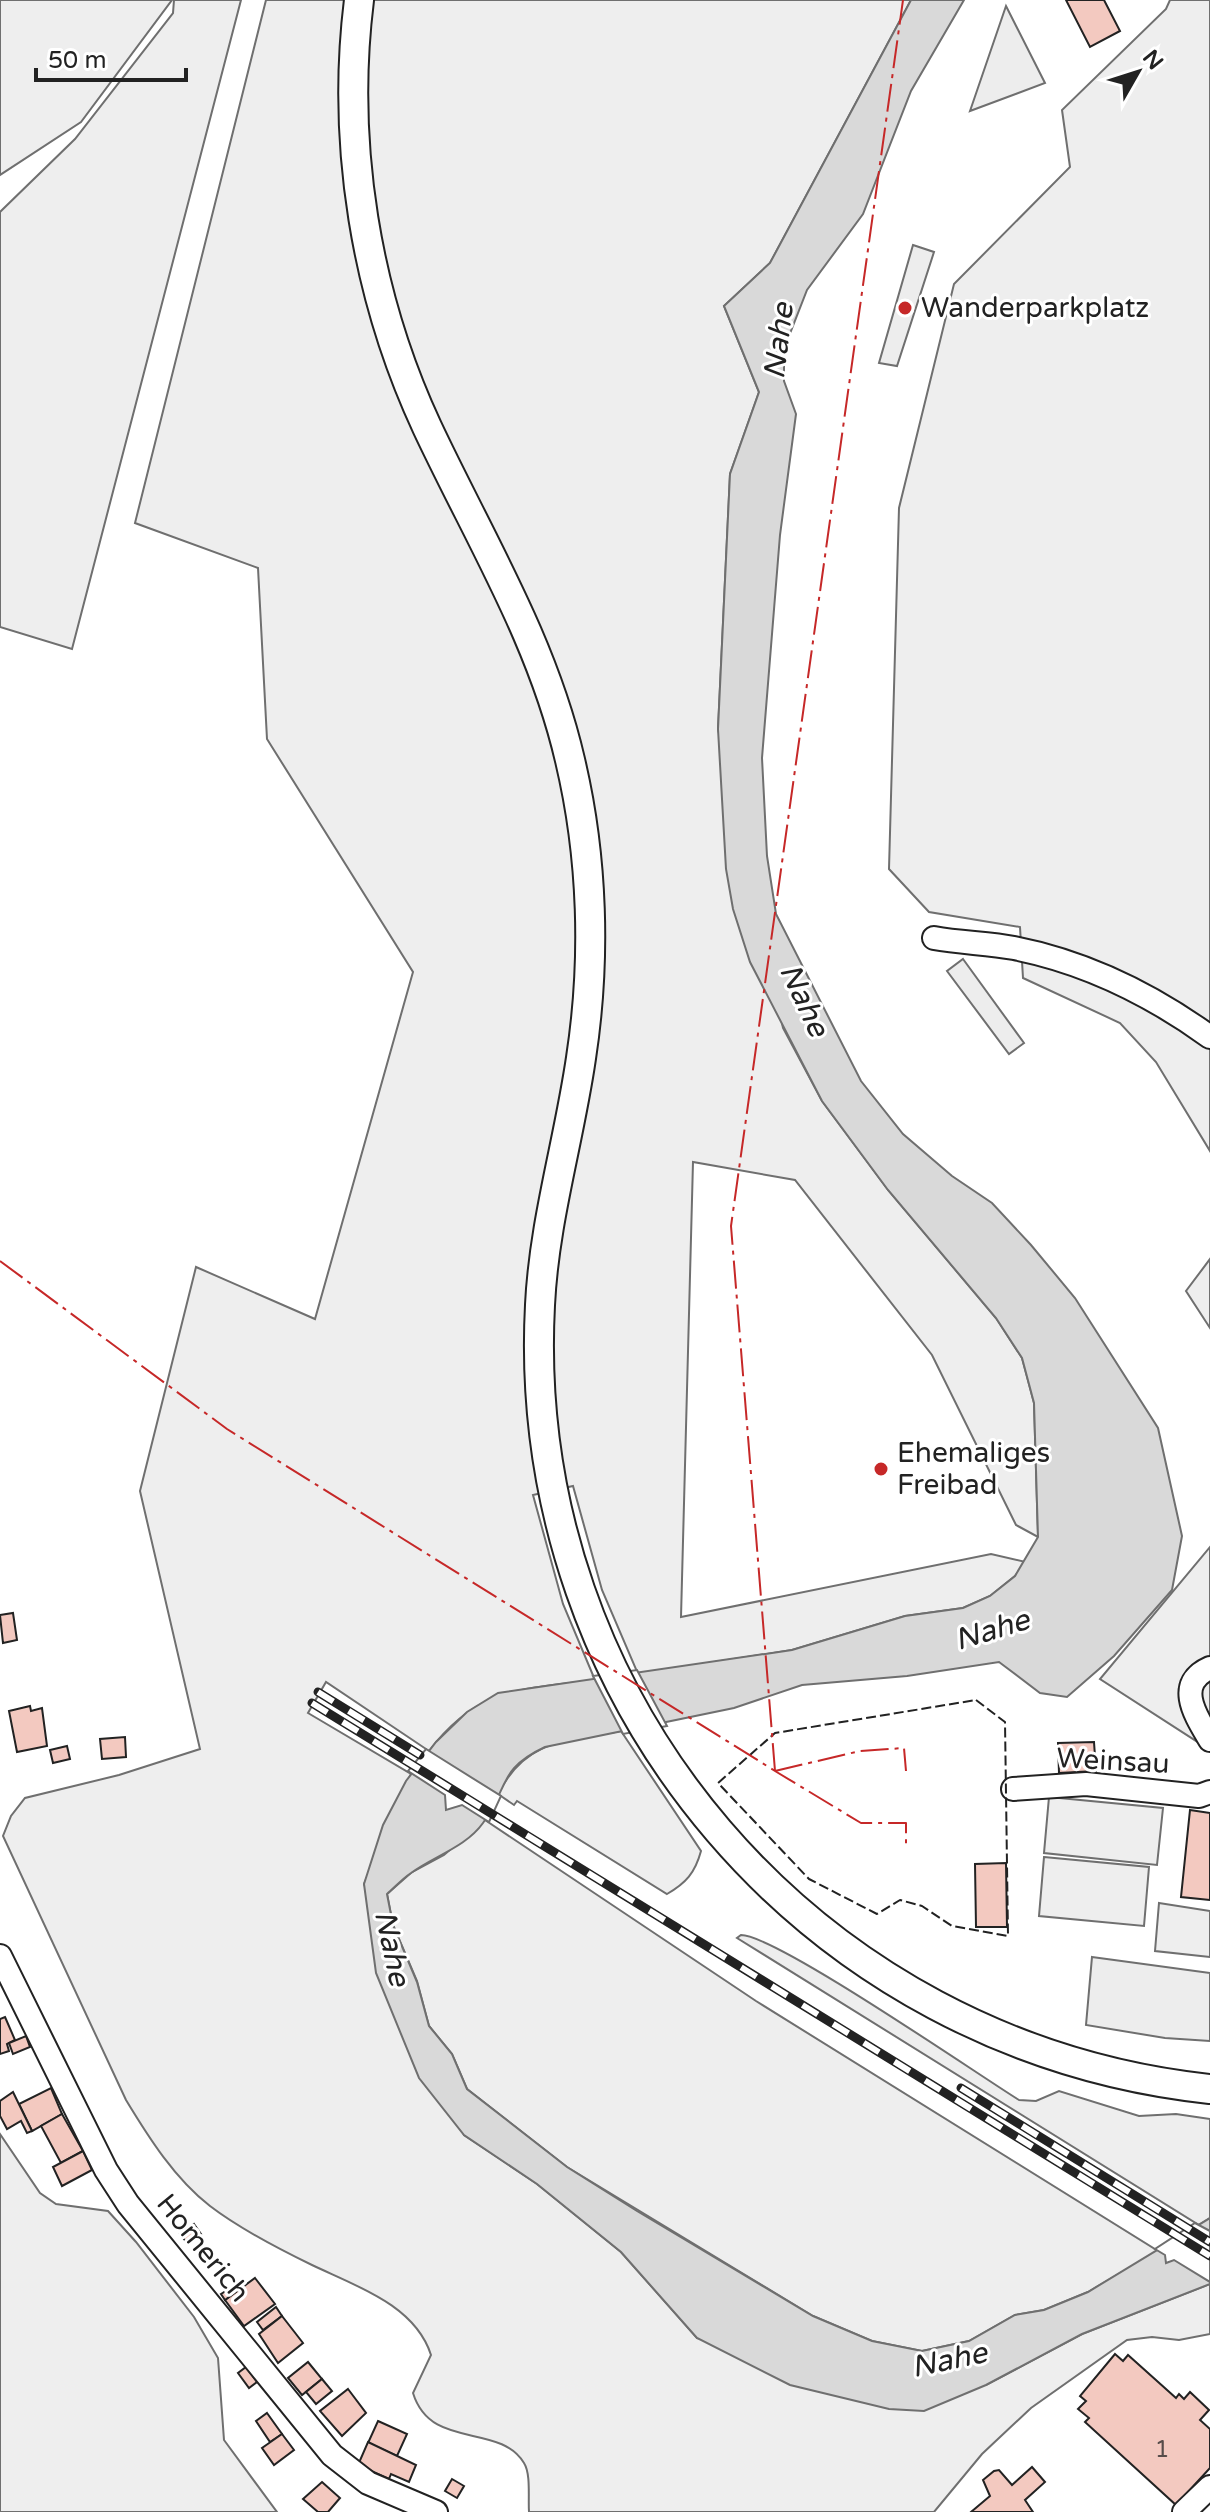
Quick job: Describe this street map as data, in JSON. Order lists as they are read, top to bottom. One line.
{"streets":{"street":["Weinsau","Homerich"]},"water":["Nahe"],"places":["Wanderparkplatz","Ehemaliges Freibad"],"house_numbers":["1"],"scale_bar":"50 m","north":"top right"}
